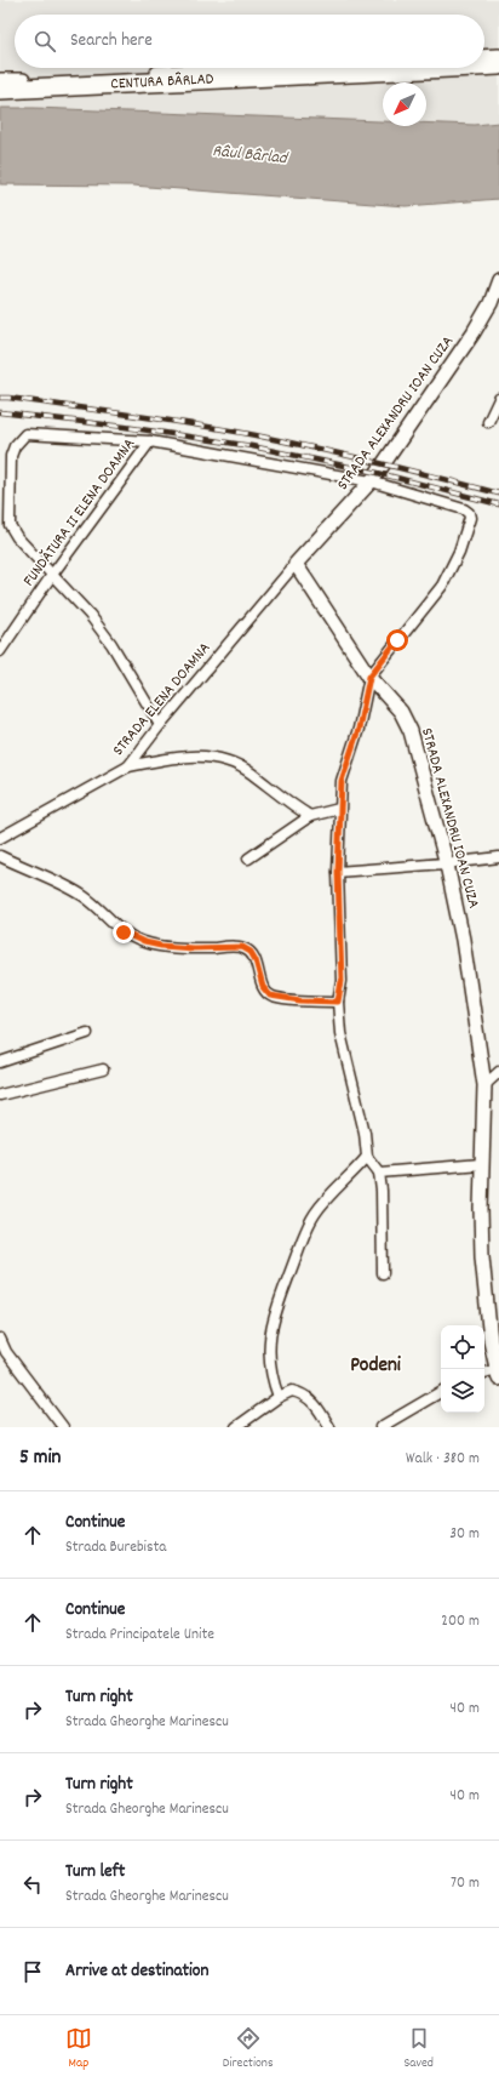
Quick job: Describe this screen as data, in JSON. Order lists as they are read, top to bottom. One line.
{"streets":{"highway":["CENTURA BÂRLAD"],"street":["STRADA ALEXANDRU IOAN CUZA","FUNDĂTURA II ELENA DOAMNA","STRADA ELENA DOAMNA"]},"crossings":[["STRADA ALEXANDRU IOAN CUZA","STRADA ELENA DOAMNA"]],"districts":["Podeni"],"water":["Râul Bârlad"],"north":"bottom left","page":{"search":"Search here","heading":["5 min","Walk · 380 m"],"list":[["Continue","Strada Burebista","30 m"],["Continue","Strada Principatele Unite","200 m"],["Turn right","Strada Gheorghe Marinescu","40 m"],["Turn right","Strada Gheorghe Marinescu","40 m"],["Turn left","Strada Gheorghe Marinescu","70 m"],"Arrive at destination"],"nav":["Map","Directions","Saved"]}}
